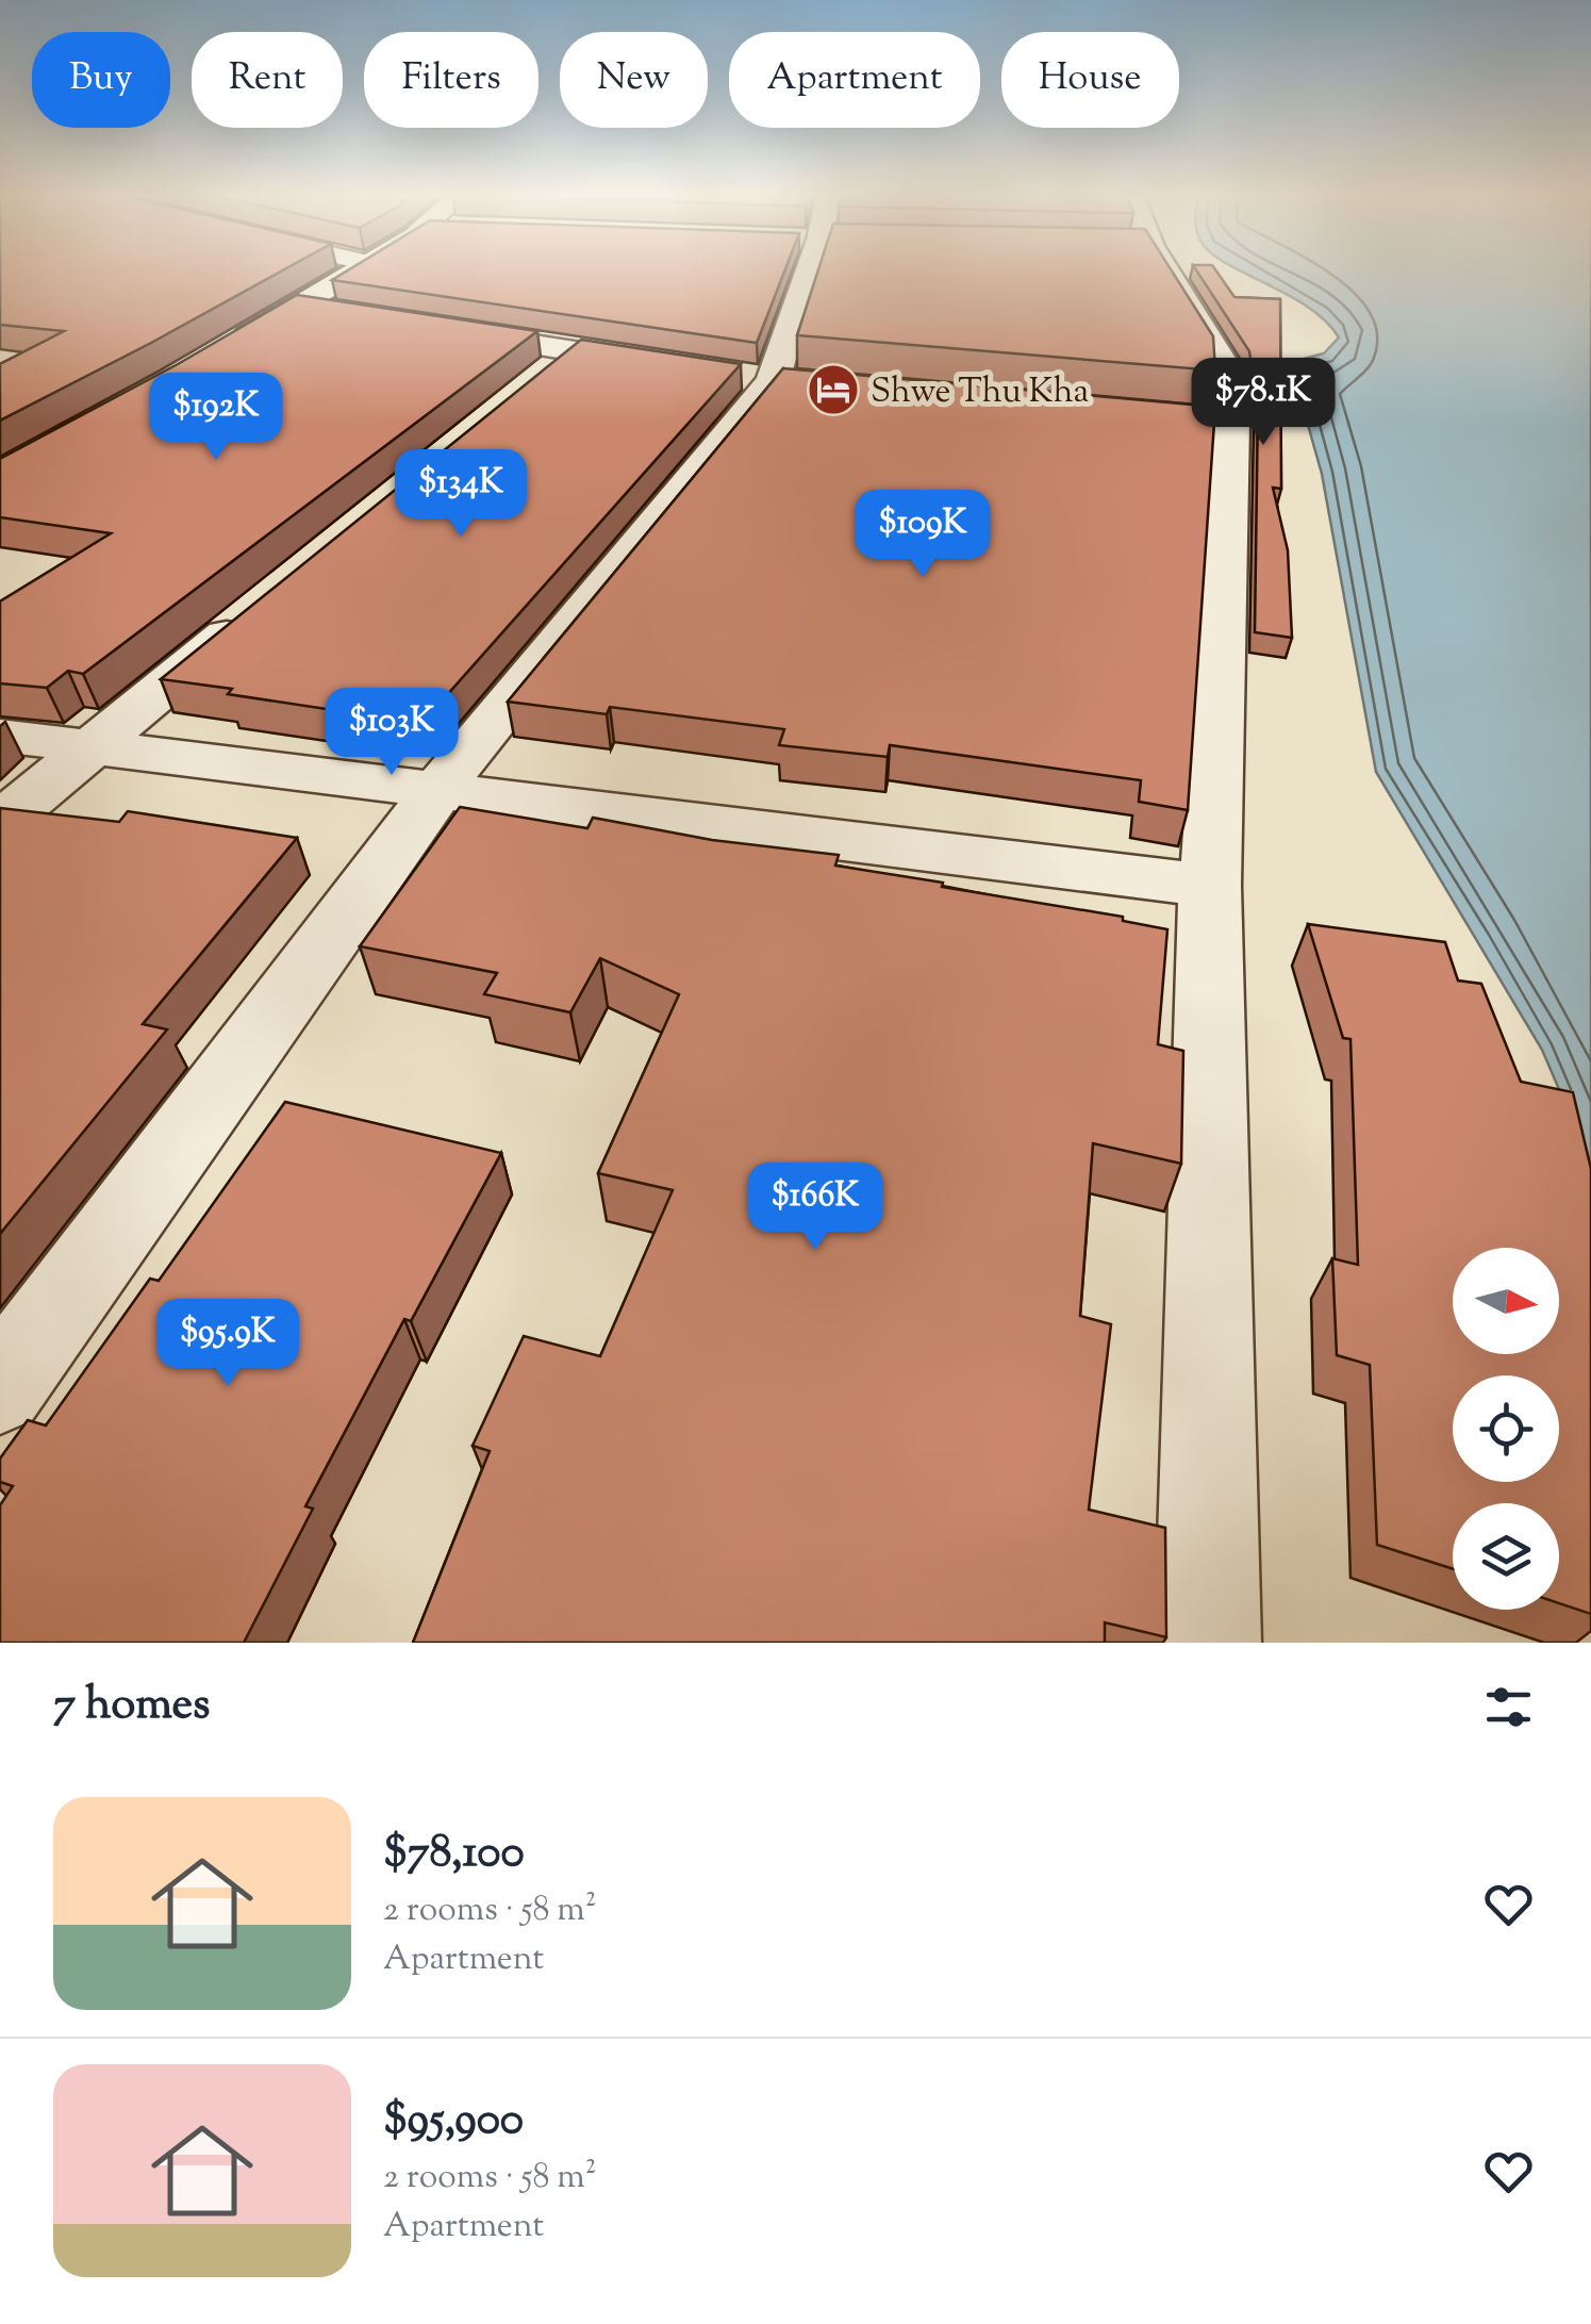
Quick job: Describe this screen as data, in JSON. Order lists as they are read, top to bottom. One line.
{"places":{"hotel":["Shwe Thu Kha"]},"north":"right","page":{"chip":["Buy","Rent","Filters","New","Apartment","House"],"price":["$78.1K","$192K","$134K","$109K","$103K","$166K","$95.9K"],"heading":"7 homes","list":[{"name":"$78,100","note":"2 rooms · 58 m² · Apartment"},{"name":"$95,900","note":"2 rooms · 58 m² · Apartment"}]}}
